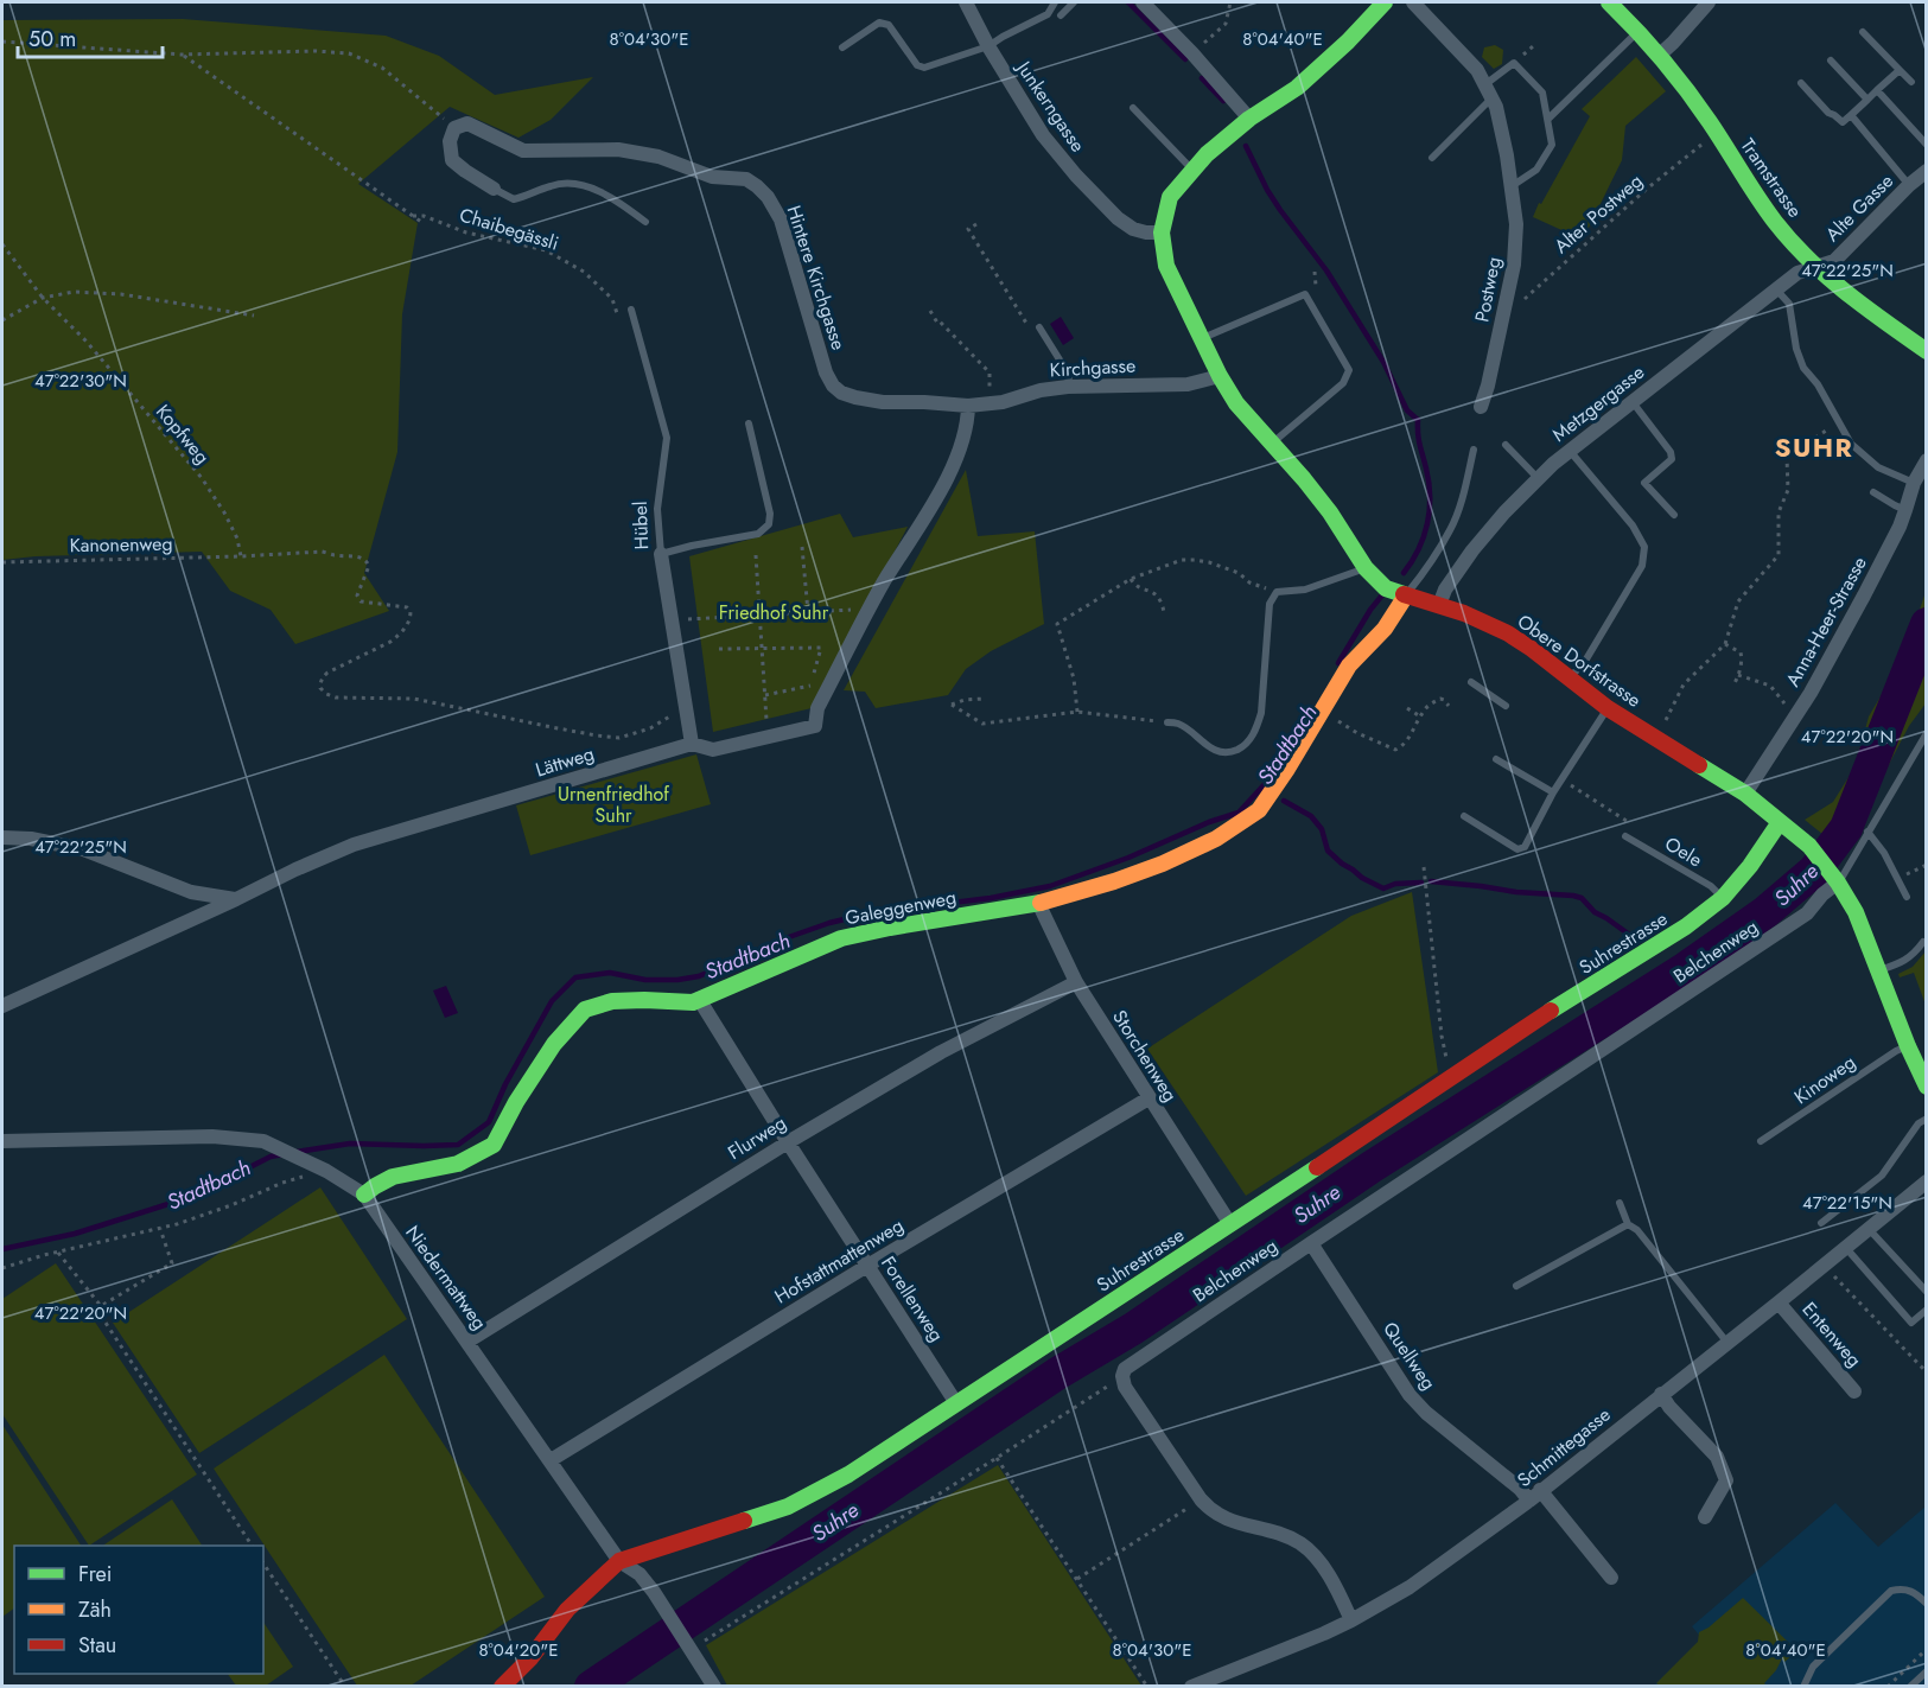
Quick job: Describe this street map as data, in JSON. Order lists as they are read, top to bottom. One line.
{"streets":{"street":["Junkerngasse","Tramstrasse","Alte Gasse","Hintere Kirchgasse","Postweg","Kirchgasse","Metzgergasse","Hübel","Anna-Heer-Strasse","Obere Dorfstrasse","Lättweg","Galeggenweg","Suhrestrasse","Belchenweg","Storchenweg","Flurweg","Hofstattmattenweg","Niedermattweg","Forellenweg","Entenweg","Quellweg","Schmittegasse"],"lane":["Oele","Kinoweg"],"path":["Alter Postweg","Chaibegässli","Kopfweg","Kanonenweg"]},"crossings":[["Junkerngasse","Obere Dorfstrasse"],["Tramstrasse","Alte Gasse"],["Tramstrasse","Alter Postweg"],["Tramstrasse","Metzgergasse"],["Alte Gasse","Metzgergasse"],["Alter Postweg","Postweg"],["Hintere Kirchgasse","Kirchgasse"],["Hintere Kirchgasse","Lättweg"],["Kirchgasse","Obere Dorfstrasse"],["Kirchgasse","Lättweg"],["Metzgergasse","Obere Dorfstrasse"],["Kopfweg","Kanonenweg"],["Hübel","Kanonenweg"],["Hübel","Lättweg"],["Anna-Heer-Strasse","Obere Dorfstrasse"],["Obere Dorfstrasse","Galeggenweg"],["Obere Dorfstrasse","Suhrestrasse"],["Obere Dorfstrasse","Belchenweg"],["Obere Dorfstrasse","Kinoweg"],["Oele","Suhrestrasse"],["Galeggenweg","Storchenweg"],["Galeggenweg","Niedermattweg"],["Galeggenweg","Forellenweg"],["Suhrestrasse","Storchenweg"],["Suhrestrasse","Niedermattweg"],["Suhrestrasse","Forellenweg"],["Belchenweg","Quellweg"],["Storchenweg","Flurweg"],["Storchenweg","Hofstattmattenweg"],["Flurweg","Niedermattweg"],["Flurweg","Forellenweg"],["Hofstattmattenweg","Niedermattweg"],["Hofstattmattenweg","Forellenweg"],["Entenweg","Schmittegasse"],["Quellweg","Schmittegasse"]],"districts":["SUHR"],"water":["Stadtbach","Suhre"],"parks":["Friedhof Suhr","Urnenfriedhof Suhr"],"legend":["Frei","Zäh","Stau"],"scale_bar":"50 m","coordinates":["8°04'30\"E","8°04'40\"E","47°22'25\"N","47°22'30\"N","47°22'20\"N","47°22'15\"N","8°04'20\"E"]}
